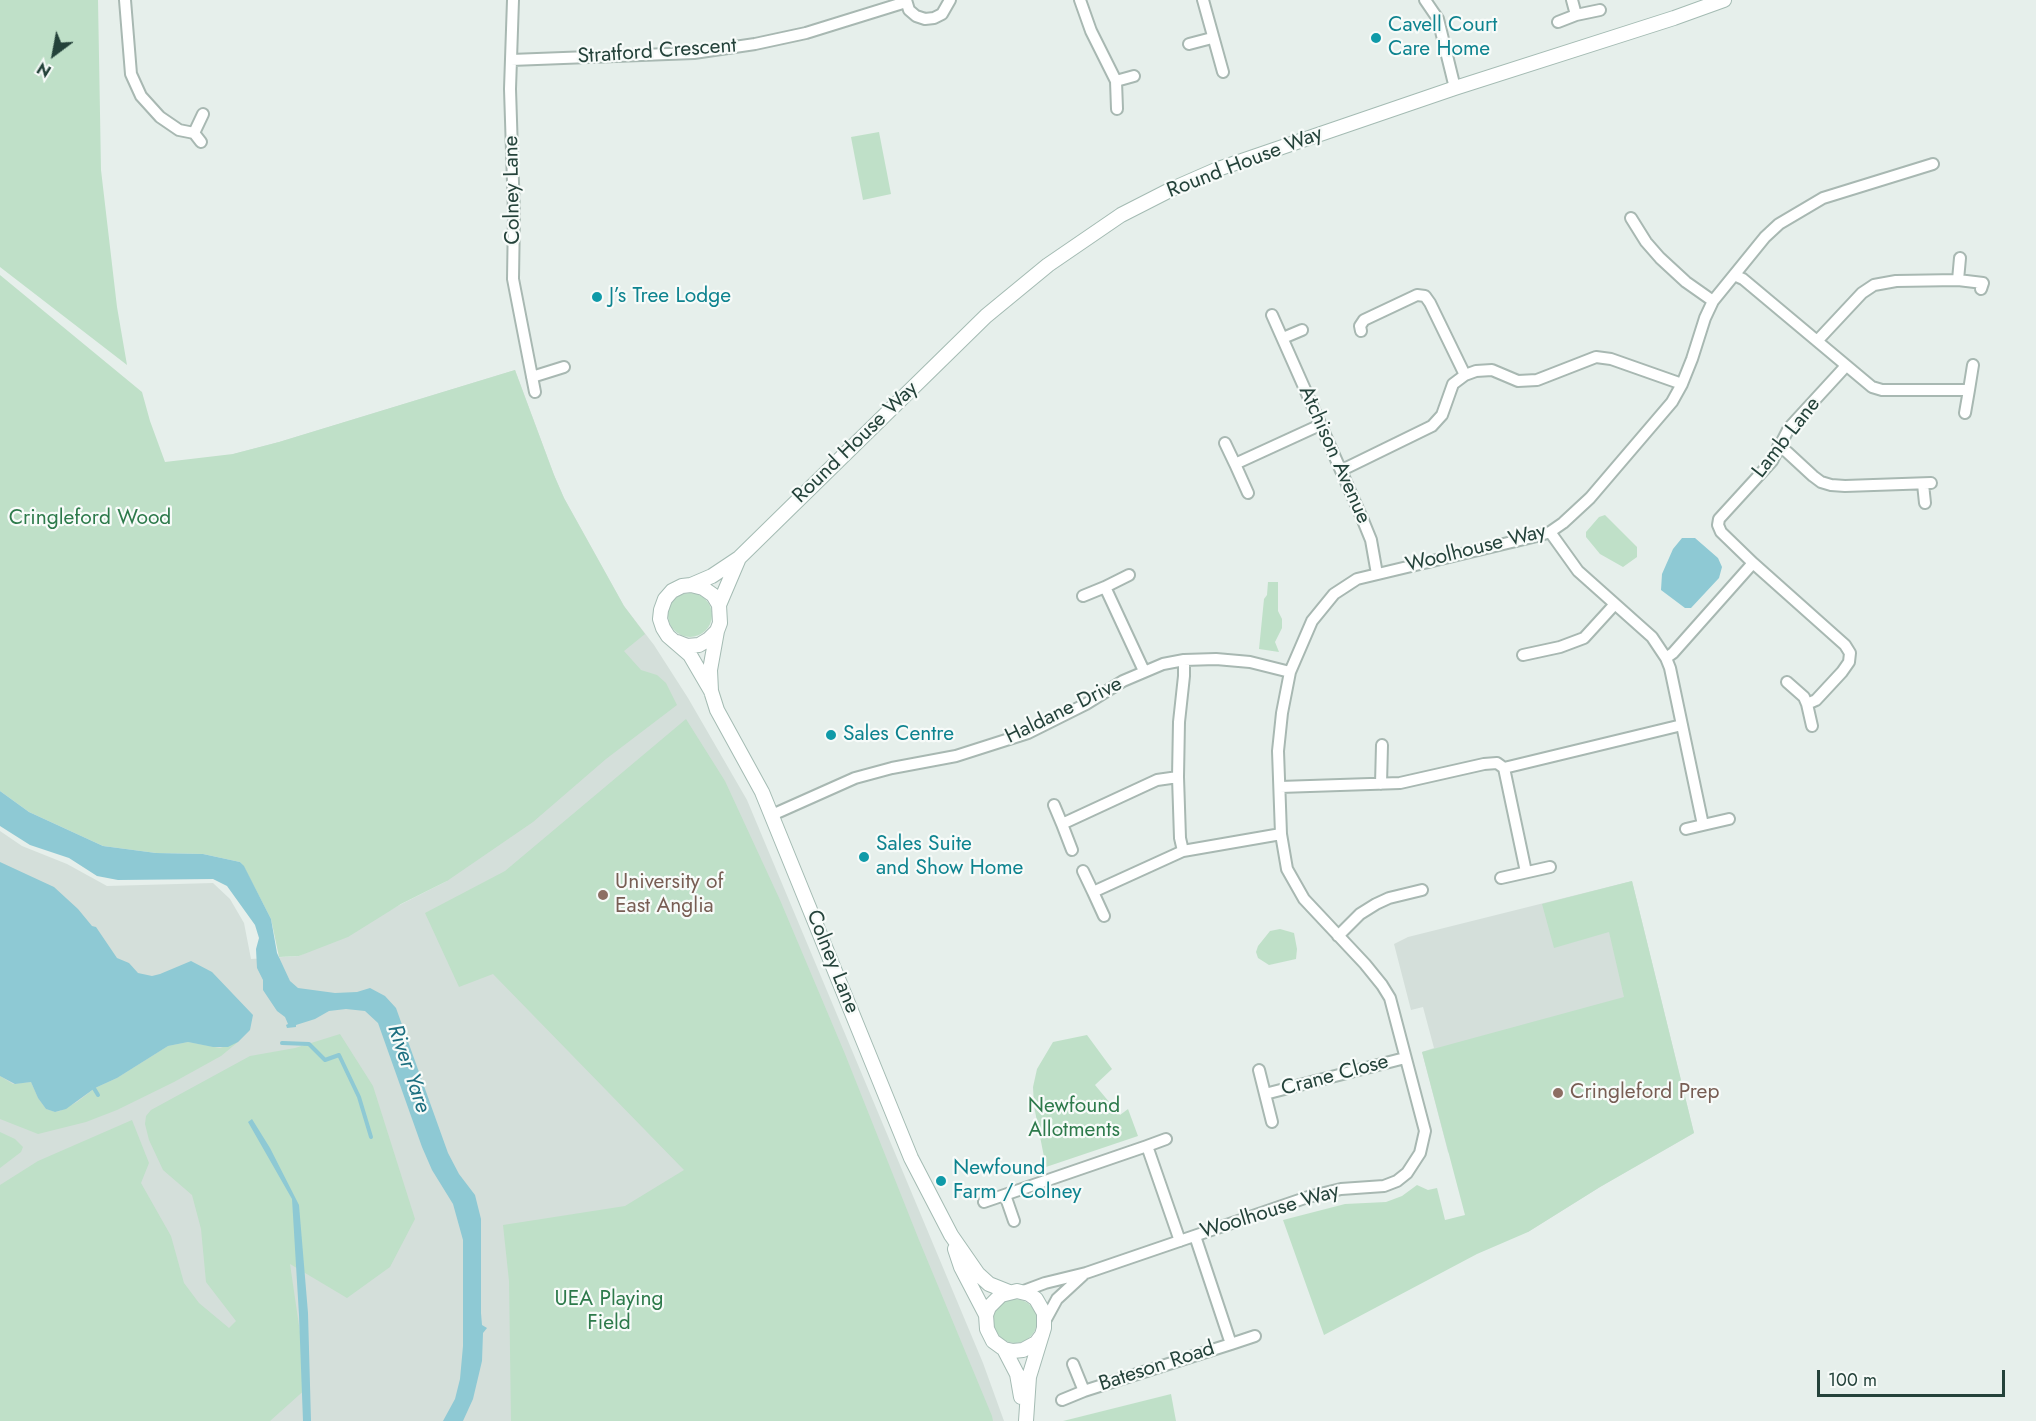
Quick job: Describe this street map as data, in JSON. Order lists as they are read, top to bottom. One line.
{"streets":{"street":["Stratford Crescent","Round House Way","Colney Lane","Lamb Lane","Atchison Avenue","Woolhouse Way","Haldane Drive","Crane Close","Bateson Road"]},"crossings":[["Stratford Crescent","Colney Lane"],["Round House Way","Colney Lane"],["Colney Lane","Woolhouse Way"],["Colney Lane","Haldane Drive"],["Atchison Avenue","Woolhouse Way"],["Woolhouse Way","Haldane Drive"],["Woolhouse Way","Crane Close"],["Woolhouse Way","Bateson Road"]],"water":["River Yare"],"parks":["Cringleford Wood","Newfound Allotments","UEA Playing Field"],"places":["Cavell Court Care Home","J’s Tree Lodge","Sales Centre","Sales Suite and Show Home","University of East Anglia","Cringleford Prep","Newfound Farm / Colney"],"scale_bar":"100 m","north":"bottom left"}
